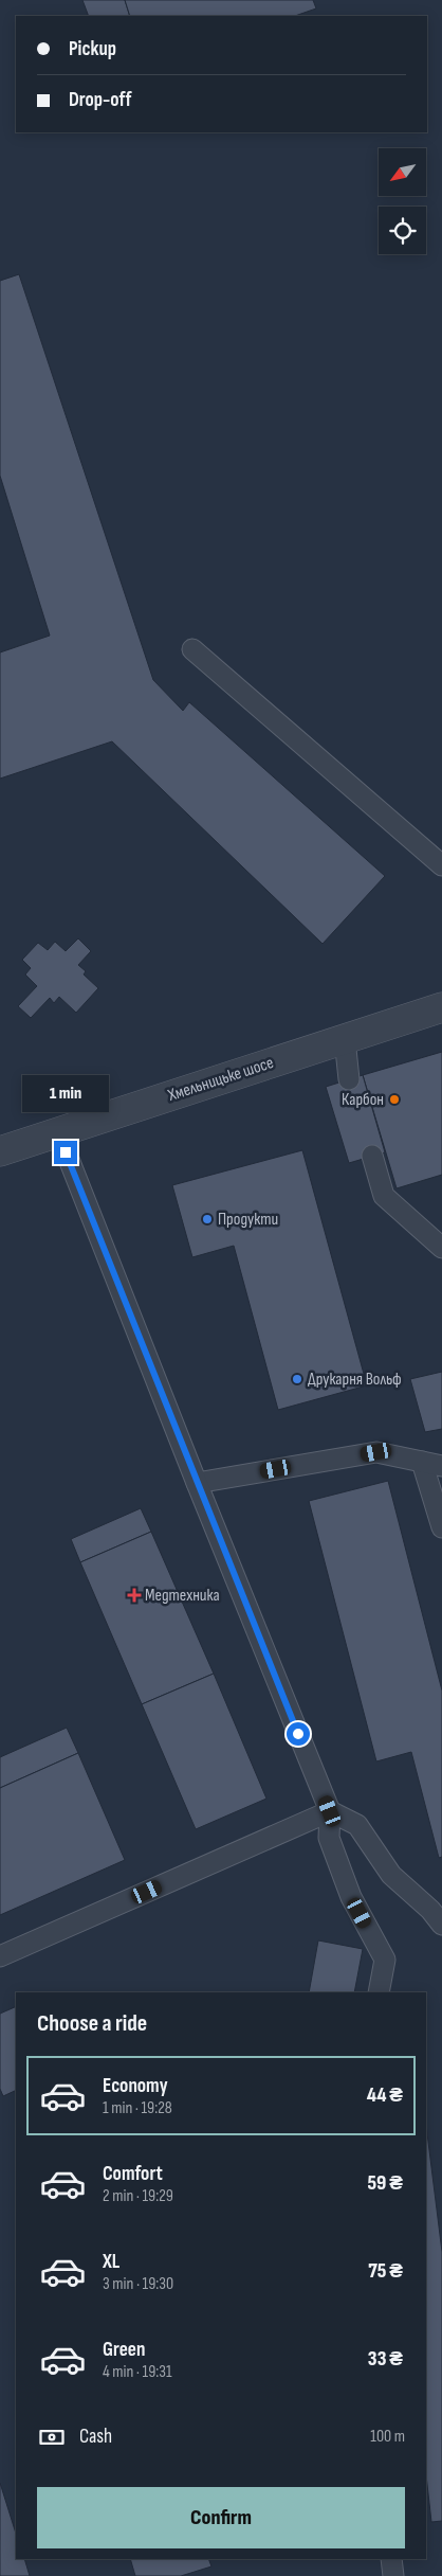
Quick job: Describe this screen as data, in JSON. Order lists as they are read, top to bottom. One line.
{"streets":{"street":["Хмельницьке шосе"]},"places":{"other":["Карбон","Продукти","Друкарня Вольф"],"health":["Медтехника"]},"north":"bottom left","page":{"banner":["Pickup","Drop-off"],"bubble":"1 min","heading":"Choose a ride","list":[{"name":"Economy","note":"1 min · 19:28","value":"44 ₴"},{"name":"Comfort","note":"2 min · 19:29","value":"59 ₴"},{"name":"XL","note":"3 min · 19:30","value":"75 ₴"},{"name":"Green","note":"4 min · 19:31","value":"33 ₴"}],"pay":["Cash","100 m"],"buttons":"Confirm"}}
